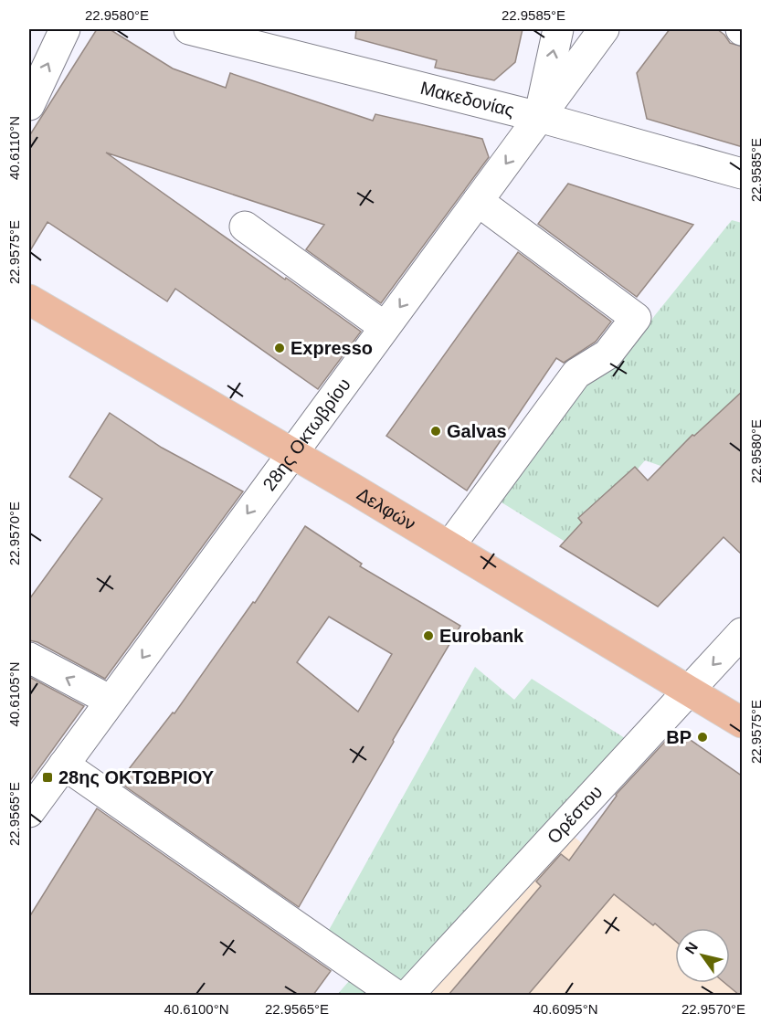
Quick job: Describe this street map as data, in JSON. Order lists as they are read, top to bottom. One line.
{"streets":{"main road":["Δελφών"],"street":["Μακεδονίας","28ης Οκτωβρίου","Ορέστου"]},"crossings":[["Μακεδονίας","28ης Οκτωβρίου"],["28ης Οκτωβρίου","Δελφών"],["Δελφών","Ορέστου"]],"one_way":["28ης Οκτωβρίου"],"places":{"other":["Expresso","Galvas","Eurobank","BP"],"transit":["28ης ΟΚΤΩΒΡΙΟΥ"]},"north":"top left","coordinates":["22.9580°E","22.9585°E","40.6110°N","22.9575°E","22.9570°E","40.6105°N","22.9565°E","40.6100°N","40.6095°N"]}
